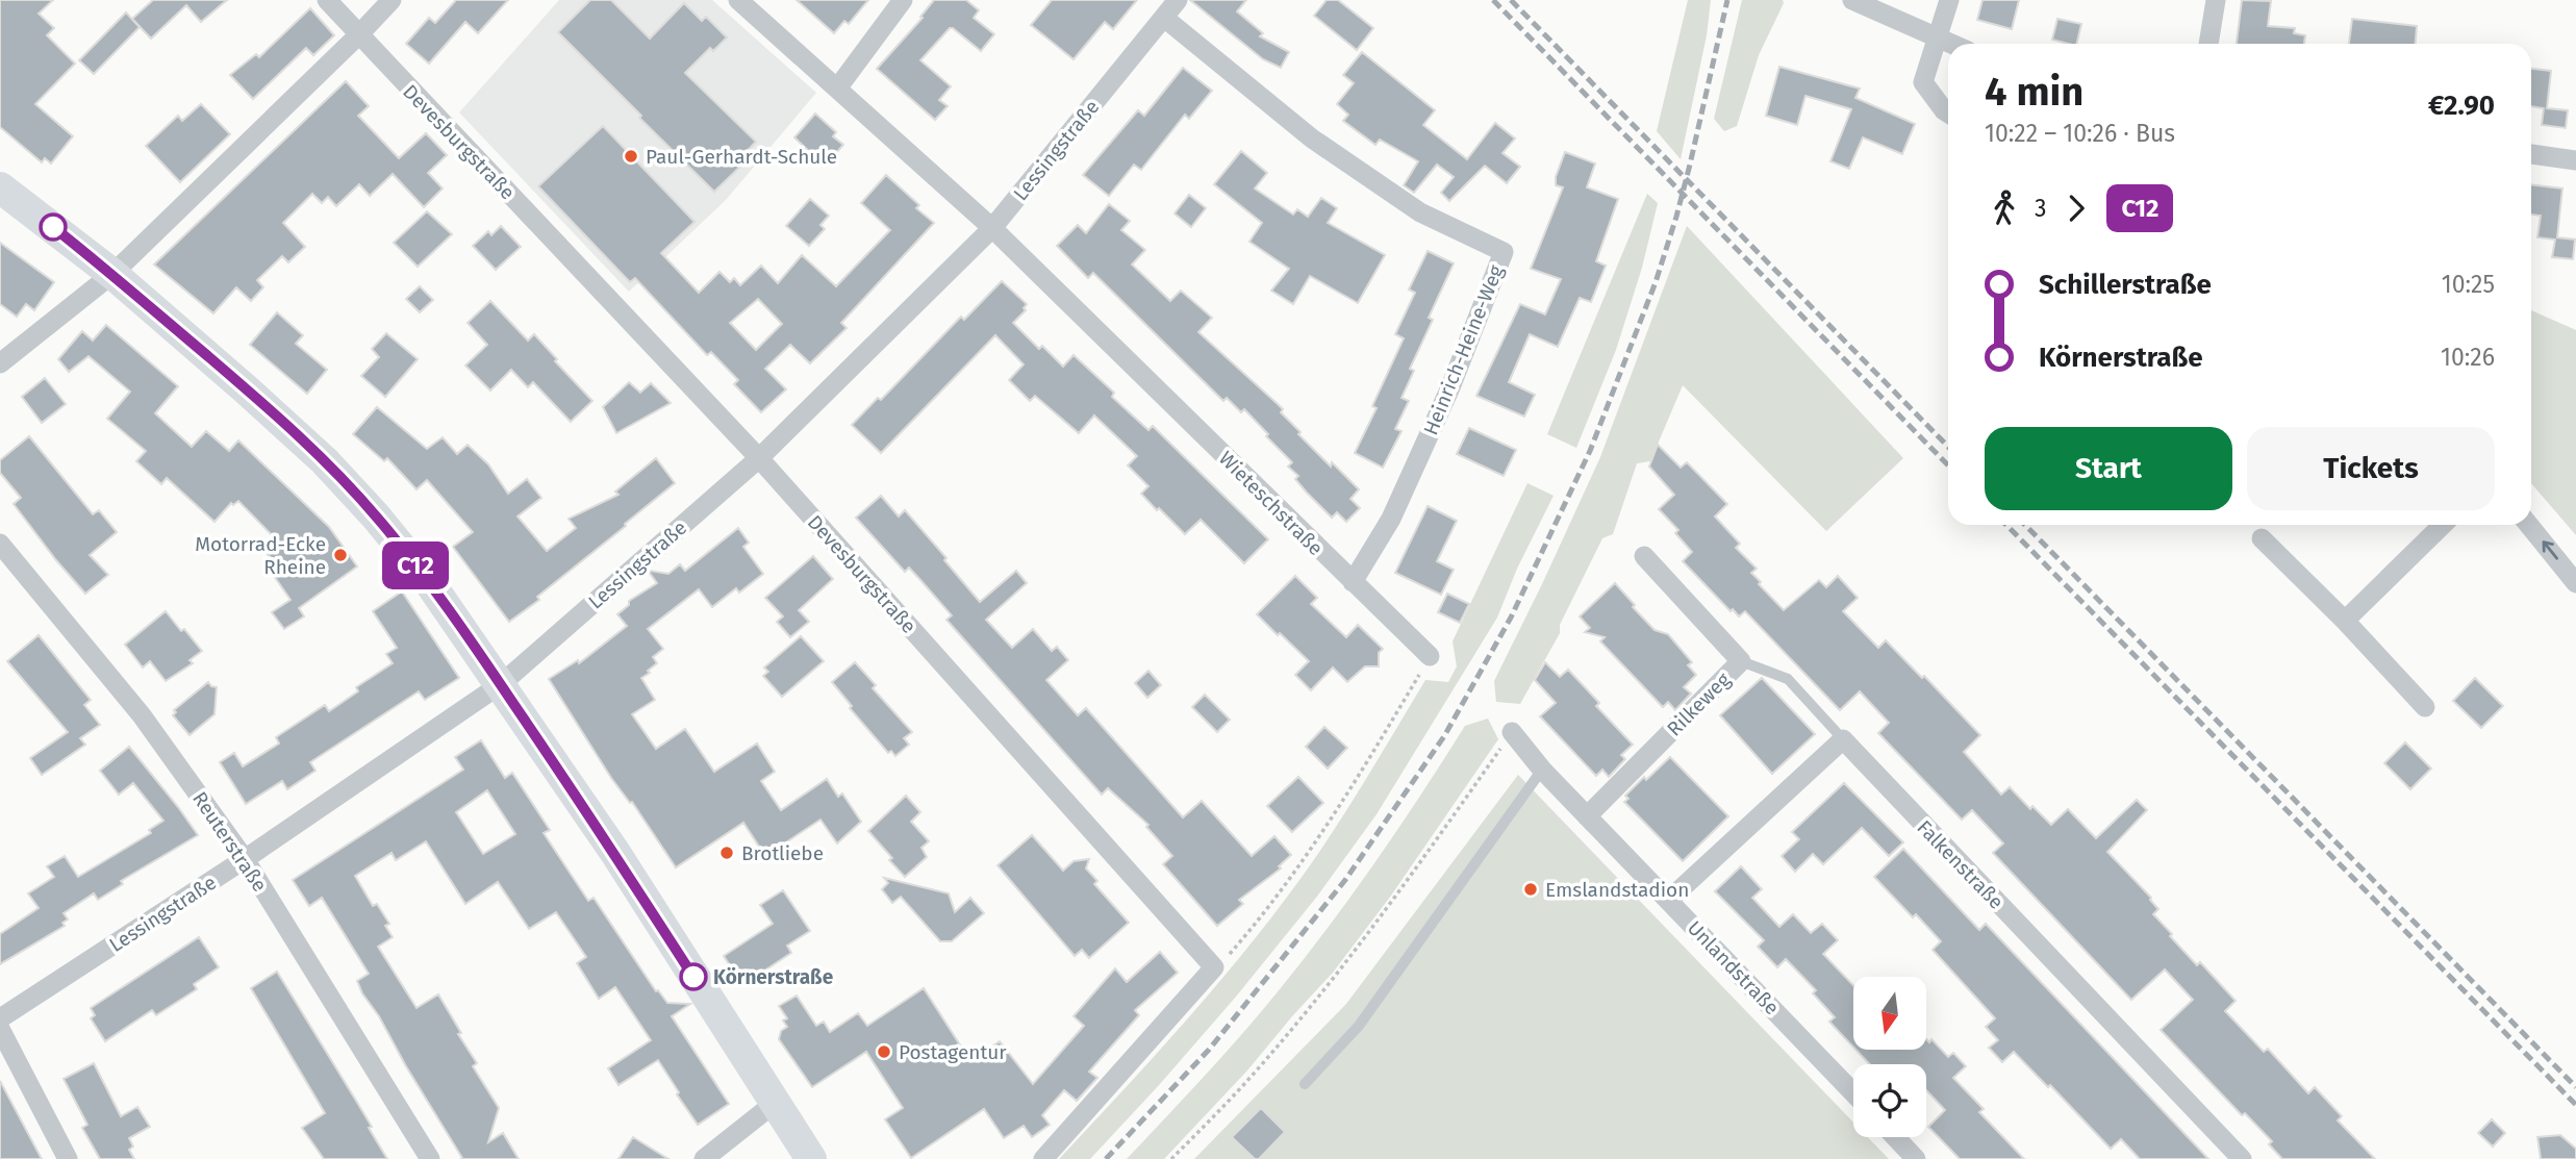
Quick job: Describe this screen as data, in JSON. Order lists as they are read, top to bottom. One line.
{"streets":{"street":["Devesburgstraße","Lessingstraße","Heinrich-Heine-Weg","Wieteschstraße","Rilkeweg","Reuterstraße","Falkenstraße","Unlandstraße"]},"crossings":[["Devesburgstraße","Lessingstraße"],["Lessingstraße","Heinrich-Heine-Weg"],["Lessingstraße","Wieteschstraße"],["Lessingstraße","Reuterstraße"],["Heinrich-Heine-Weg","Wieteschstraße"],["Rilkeweg","Unlandstraße"]],"places":["Paul-Gerhardt-Schule","Motorrad-Ecke Rheine","Brotliebe","Emslandstadion","Körnerstraße","Postagentur"],"lines":["bus line C12"],"north":"bottom","page":{"on_map":"C12","heading":["4 min","10:22 – 10:26 · Bus","€2.90"],"legs":["3","C12"],"list":[{"name":"Schillerstraße","value":"10:25"},{"name":"Körnerstraße","value":"10:26"}],"buttons":["Start","Tickets"]}}
